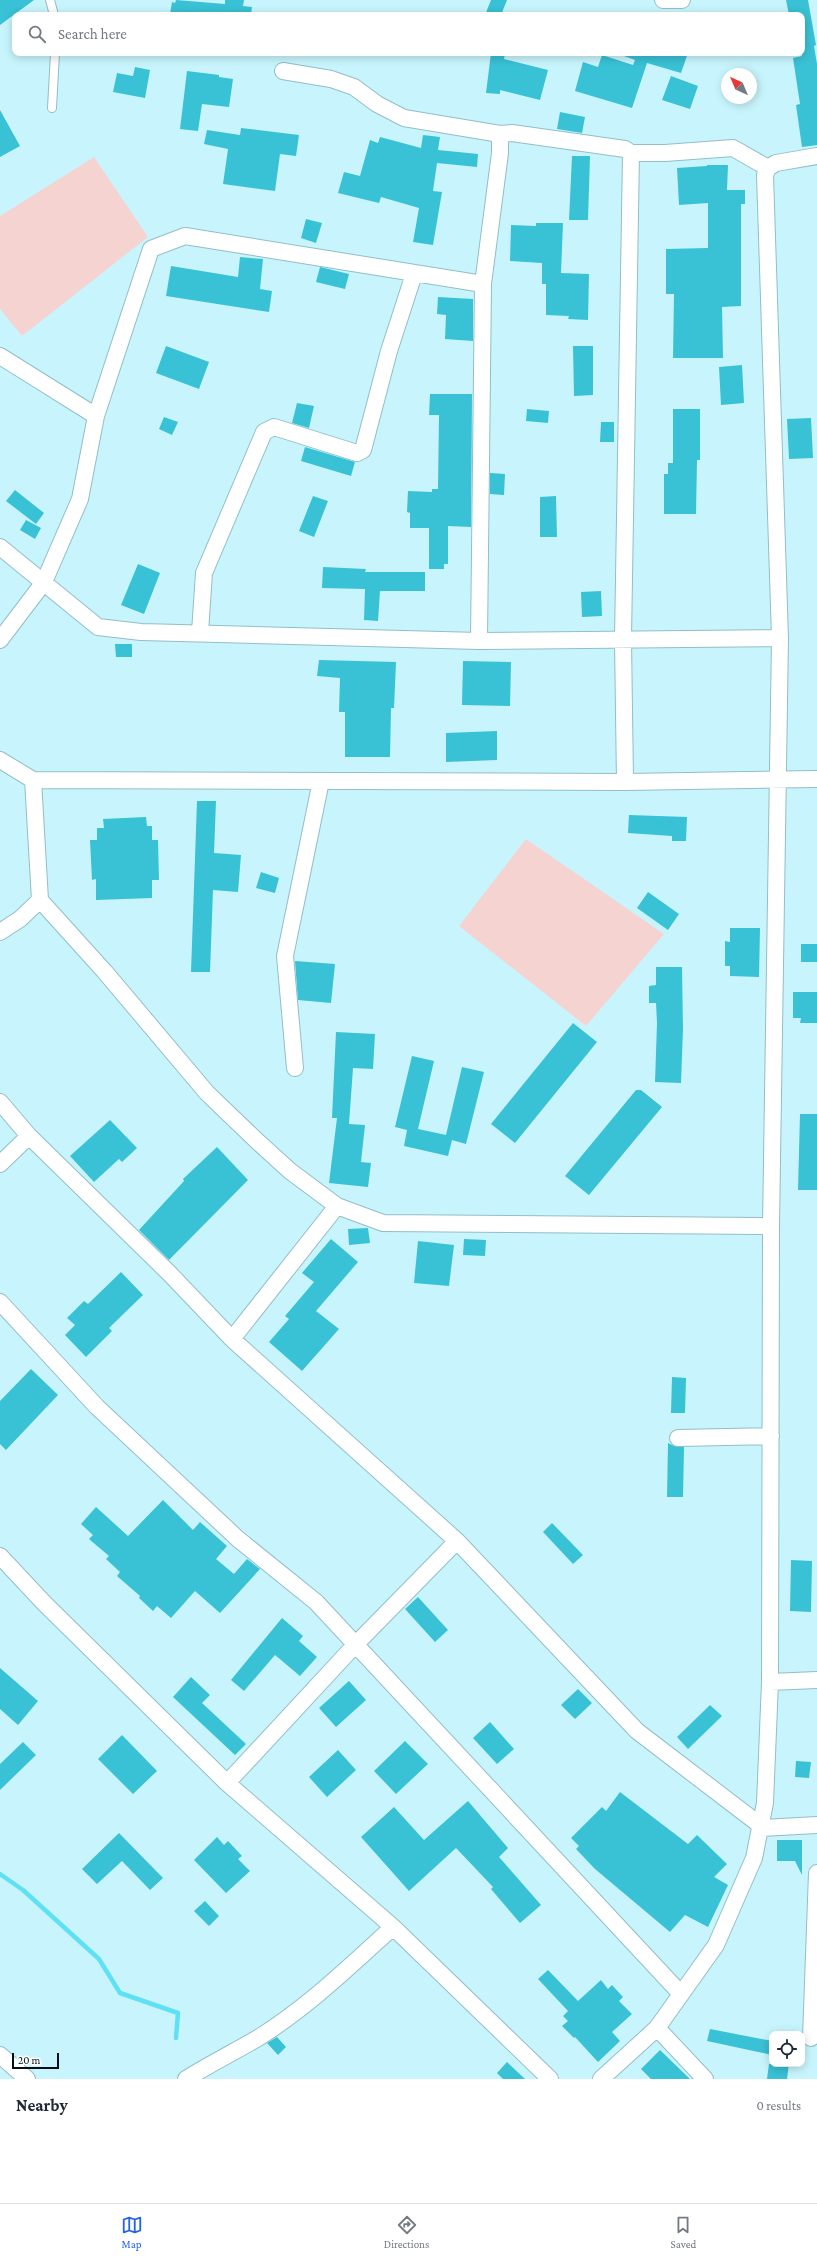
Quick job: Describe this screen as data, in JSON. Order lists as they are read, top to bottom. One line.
{"scale_bar":"20 m","north":"top left","page":{"search":"Search here","scale":"20 m","heading":["Nearby","0 results"],"nav":["Map","Directions","Saved"]}}
